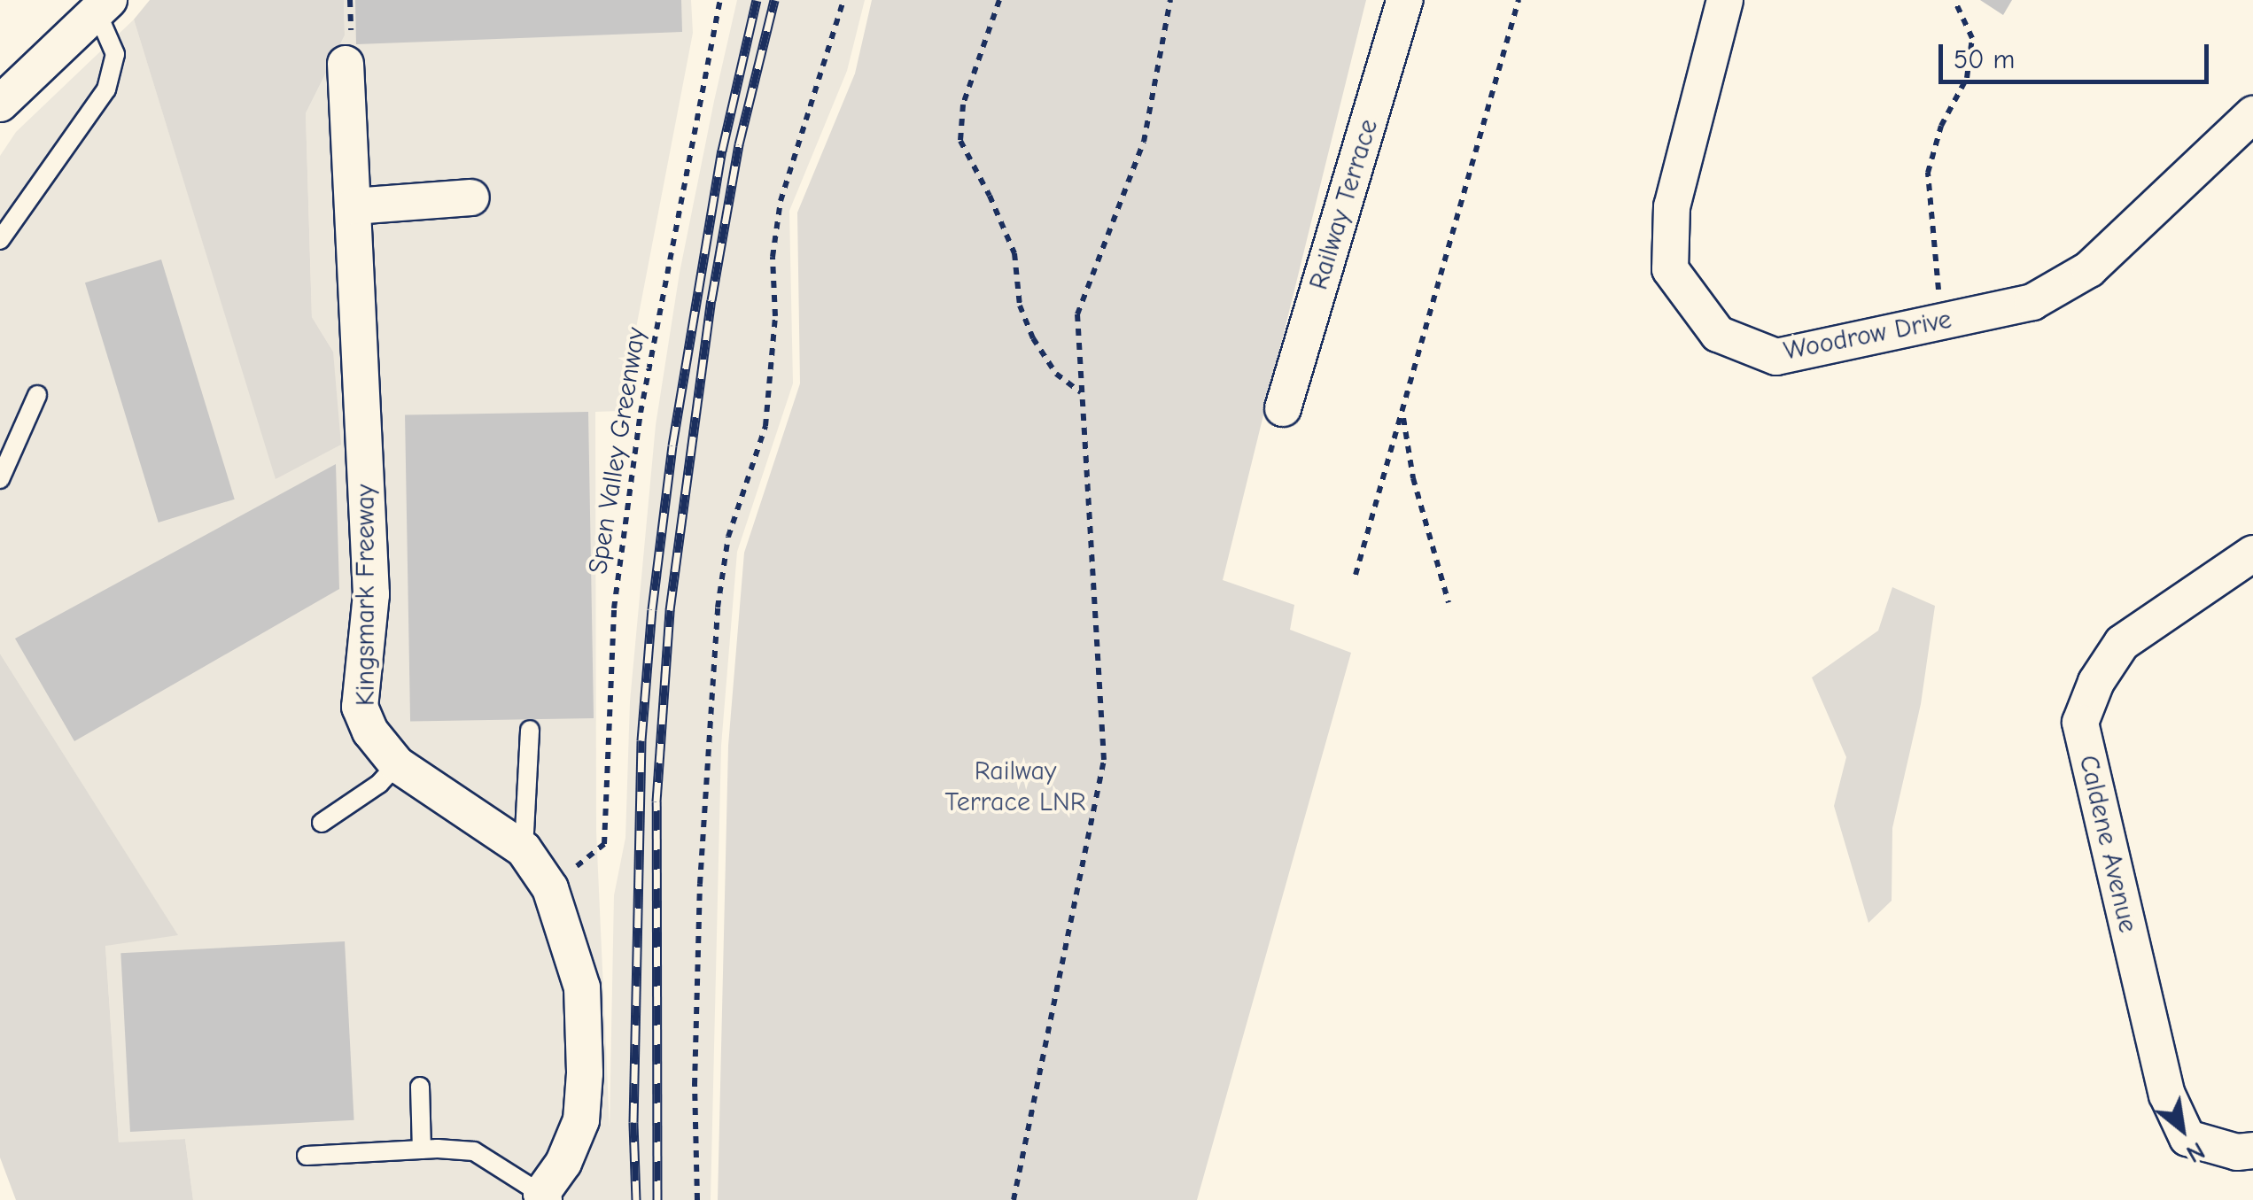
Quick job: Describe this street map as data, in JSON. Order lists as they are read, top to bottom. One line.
{"streets":{"street":["Railway Terrace","Woodrow Drive","Kingsmark Freeway","Caldene Avenue"],"path":["Spen Valley Greenway"]},"crossings":[["Spen Valley Greenway","Kingsmark Freeway"]],"parks":["Railway Terrace LNR"],"scale_bar":"50 m","north":"bottom right"}
